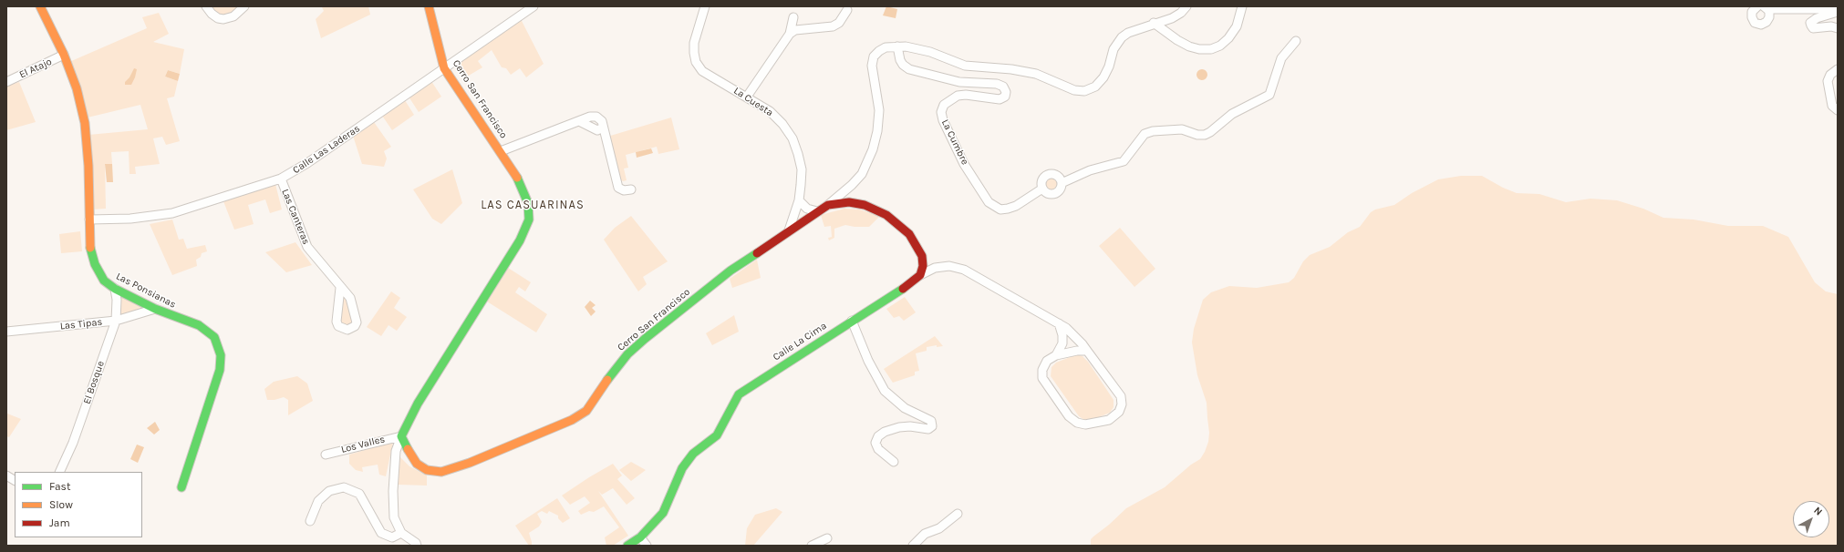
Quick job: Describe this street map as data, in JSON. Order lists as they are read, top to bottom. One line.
{"streets":{"street":["El Atajo","Cerro San Francisco","La Cuesta","La Cumbre","Calle Las Laderas","Las Canteras","Las Ponsianas","Las Tipas","Calle La Cima","El Bosque","Los Valles"]},"crossings":[["El Atajo","Las Ponsianas"],["Cerro San Francisco","La Cuesta"],["Cerro San Francisco","La Cumbre"],["Cerro San Francisco","Calle Las Laderas"],["Cerro San Francisco","Los Valles"],["Calle Las Laderas","Las Canteras"],["Calle Las Laderas","Las Ponsianas"],["Las Ponsianas","Las Tipas"],["Las Ponsianas","El Bosque"],["Las Tipas","El Bosque"]],"districts":["LAS CASUARINAS"],"legend":["Fast","Slow","Jam"],"north":"top right"}
